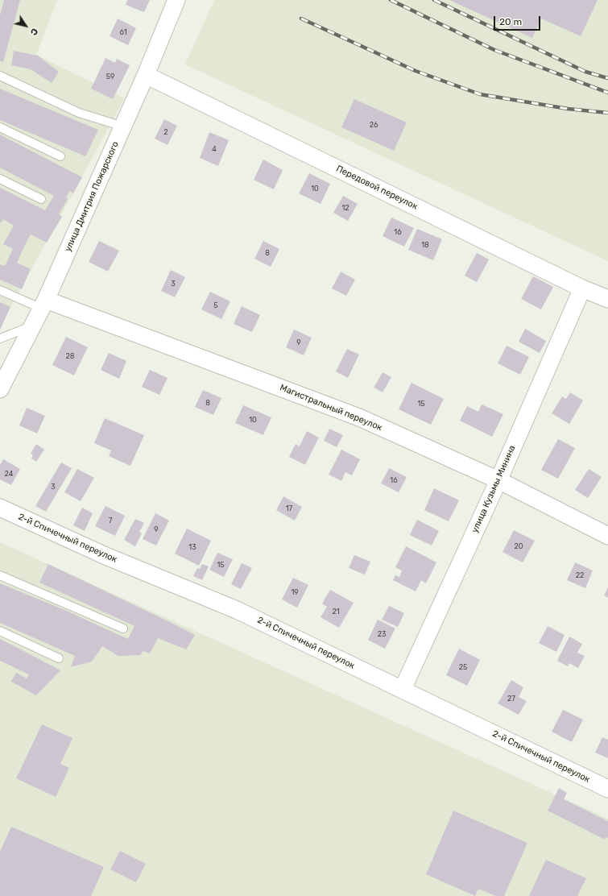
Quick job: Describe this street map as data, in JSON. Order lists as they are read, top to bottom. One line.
{"streets":{"street":["Передовой переулок","улица Дмитрия Пожарского","Магистральный переулок","улица Кузьмы Минина","2-й Спичечный переулок"]},"crossings":[["Передовой переулок","улица Дмитрия Пожарского"],["Передовой переулок","улица Кузьмы Минина"],["улица Дмитрия Пожарского","Магистральный переулок"],["Магистральный переулок","улица Кузьмы Минина"],["улица Кузьмы Минина","2-й Спичечный переулок"]],"house_numbers":["61","59","26","2","4","10","12","16","18","8","3","5","9","28","8","15","10","24","16","3","17","7","9","20","13","15","22","19","21","23","25","27"],"scale_bar":"20 m","north":"bottom right"}
